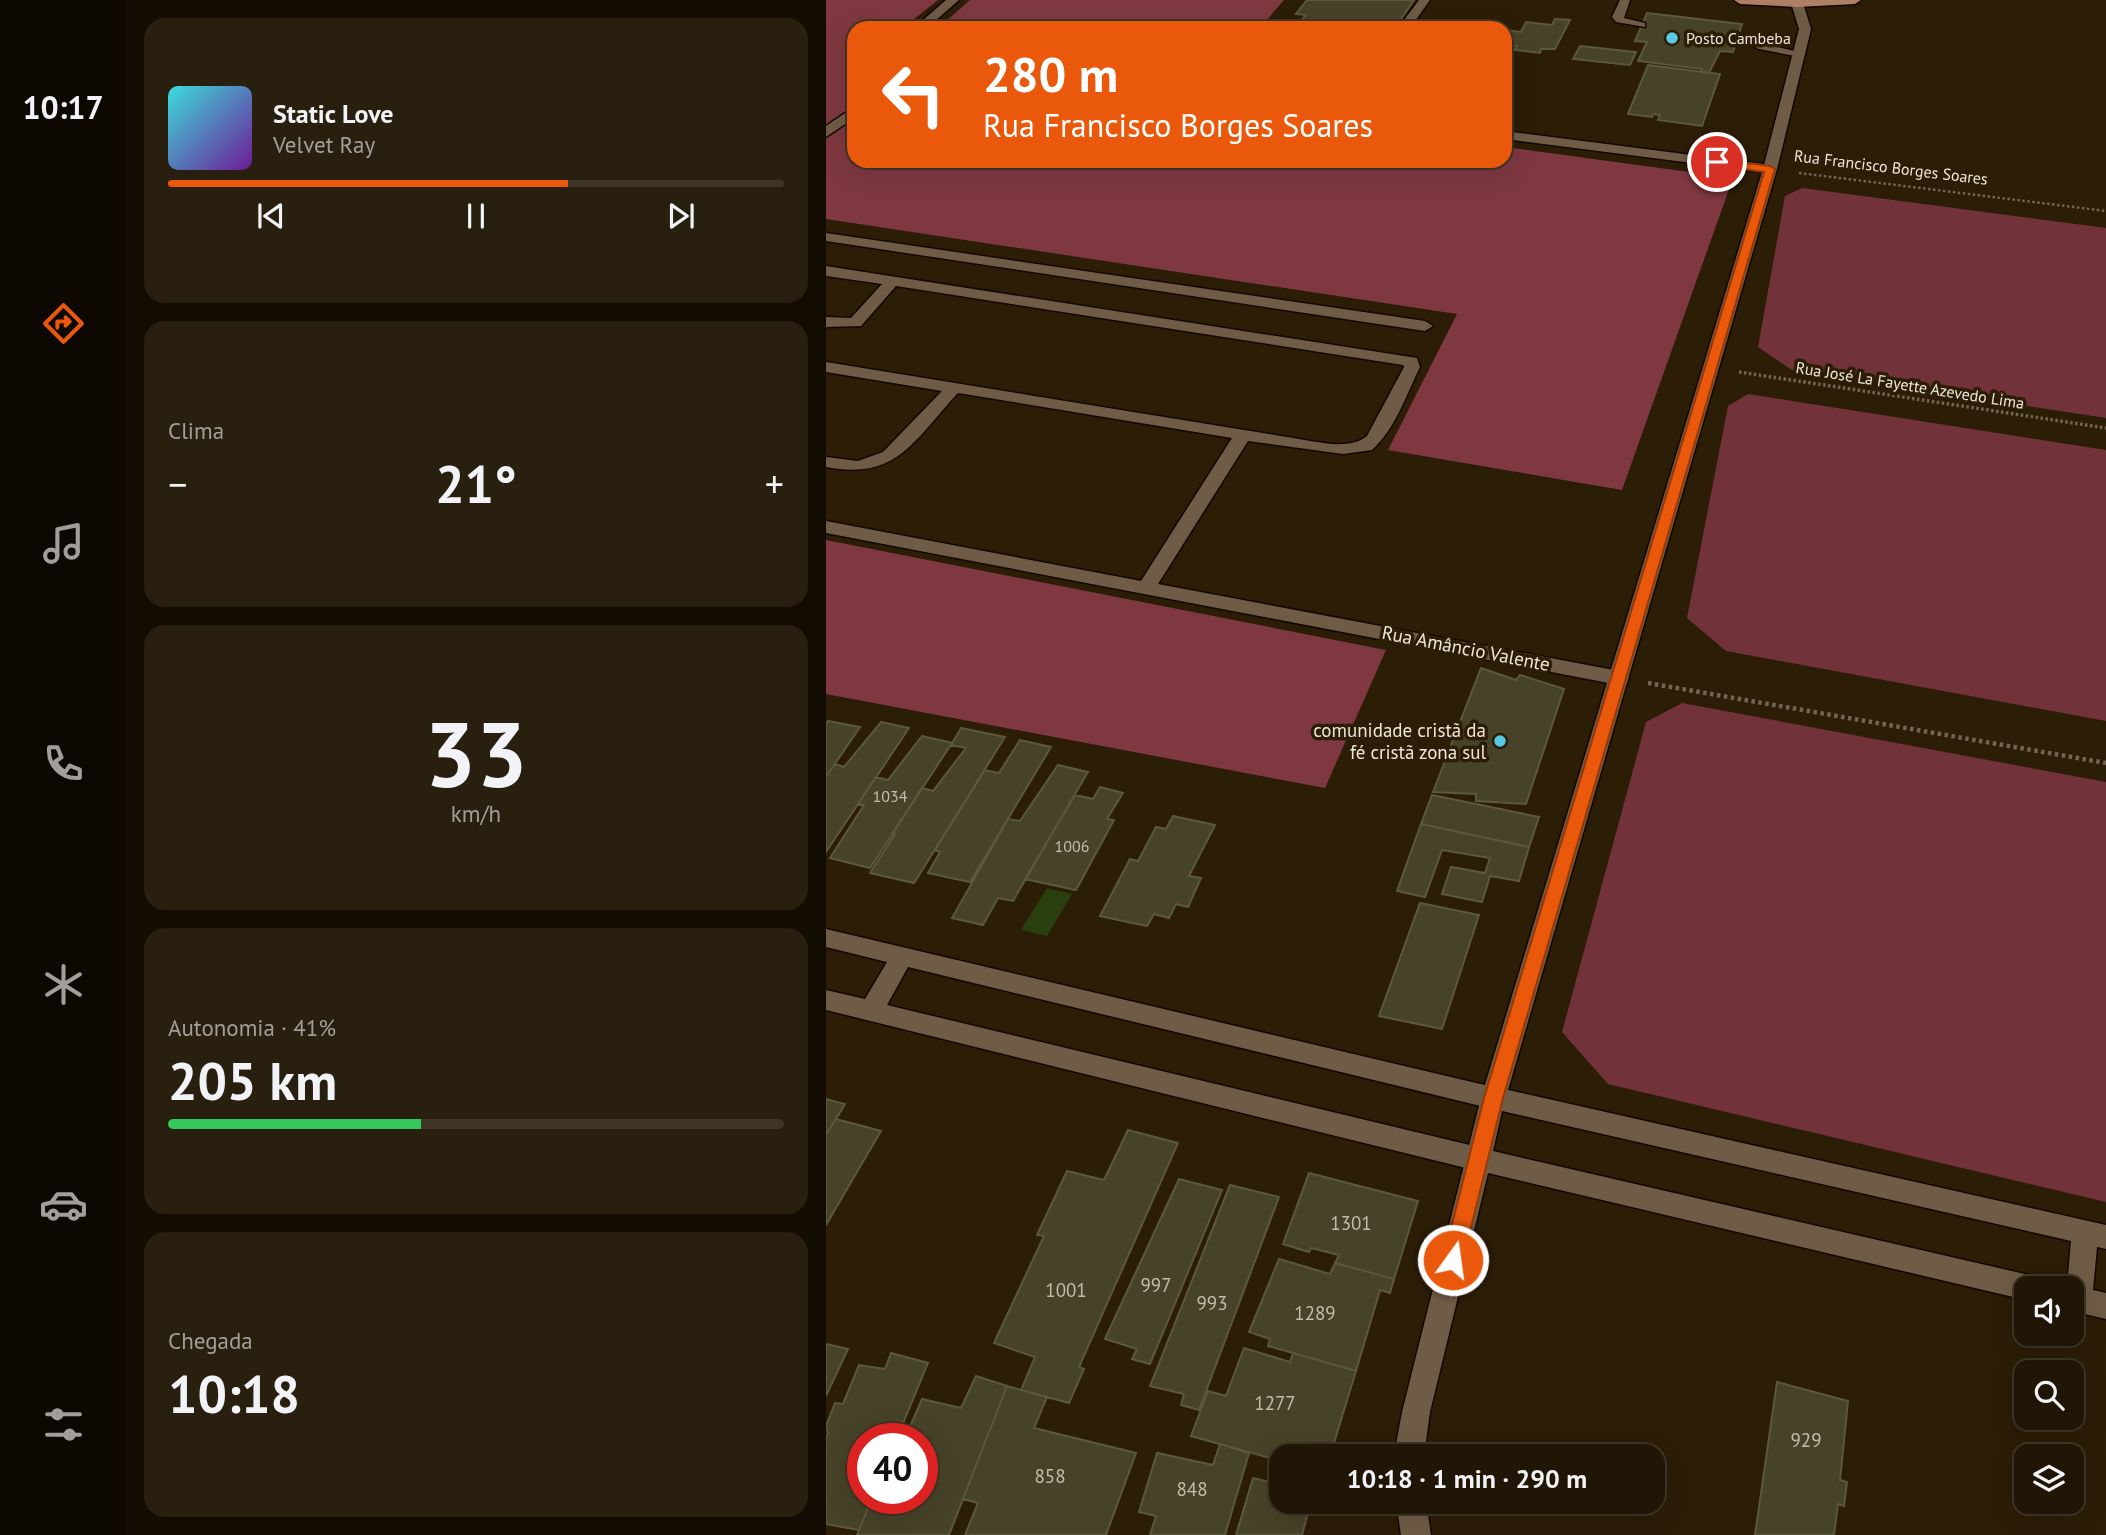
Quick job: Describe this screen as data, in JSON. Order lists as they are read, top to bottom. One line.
{"streets":{"street":["Rua Francisco Borges Soares","Rua Amâncio Valente"],"path":["Rua José La Fayette Azevedo Lima"]},"places":["Posto Cambeba","comunidade cristã da fé cristã zona sul"],"house_numbers":["1034","1006","1301","997","1001","993","1289","1277","929","858","848"],"page":{"tabs":"10:17","turn":["280 m","Rua Francisco Borges Soares"],"song":["Static Love","Velvet Ray"],"tile":["Clima",["33","km/h"],["Autonomia · 41%","205 km"],["Chegada","10:18"]],"heat":["−","21°","+"],"limit":"40","trip":"10:18 · 1 min · 290 m"}}
